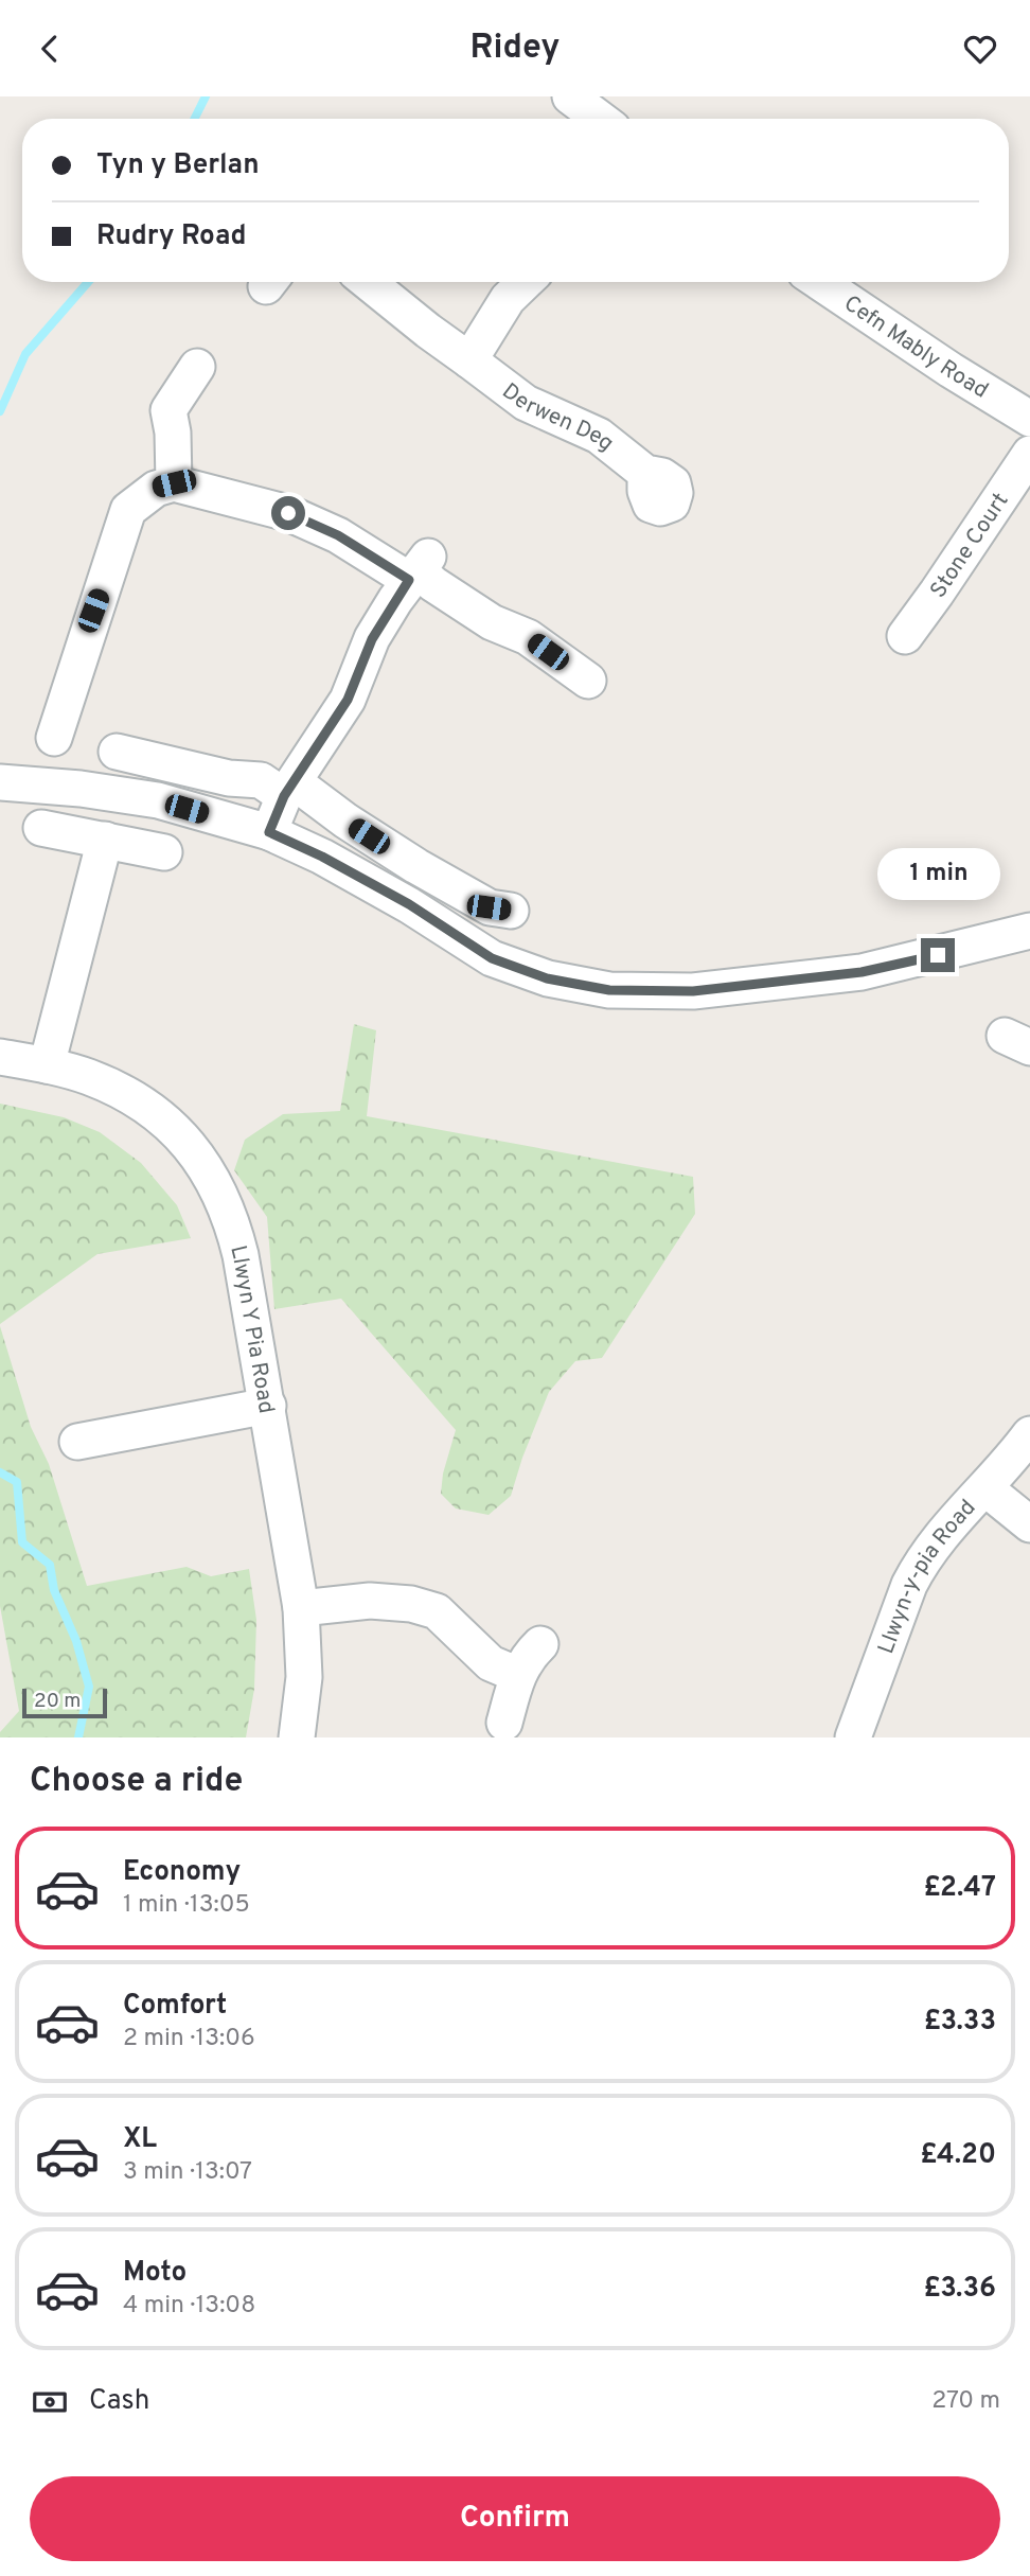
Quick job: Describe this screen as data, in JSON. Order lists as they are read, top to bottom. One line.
{"streets":{"street":["Cefn Mably Road","Derwen Deg","Stone Court","Llwyn Y Pia Road","Llwyn-y-pia Road"]},"scale_bar":"20 m","page":{"header":"Ridey","banner":["Tyn y Berlan","Rudry Road"],"bubble":"1 min","scale":"20 m","heading":"Choose a ride","list":[{"name":"Economy","note":"1 min · 13:05","value":"£2.47"},{"name":"Comfort","note":"2 min · 13:06","value":"£3.33"},{"name":"XL","note":"3 min · 13:07","value":"£4.20"},{"name":"Moto","note":"4 min · 13:08","value":"£3.36"}],"pay":["Cash","270 m"],"buttons":"Confirm"}}
